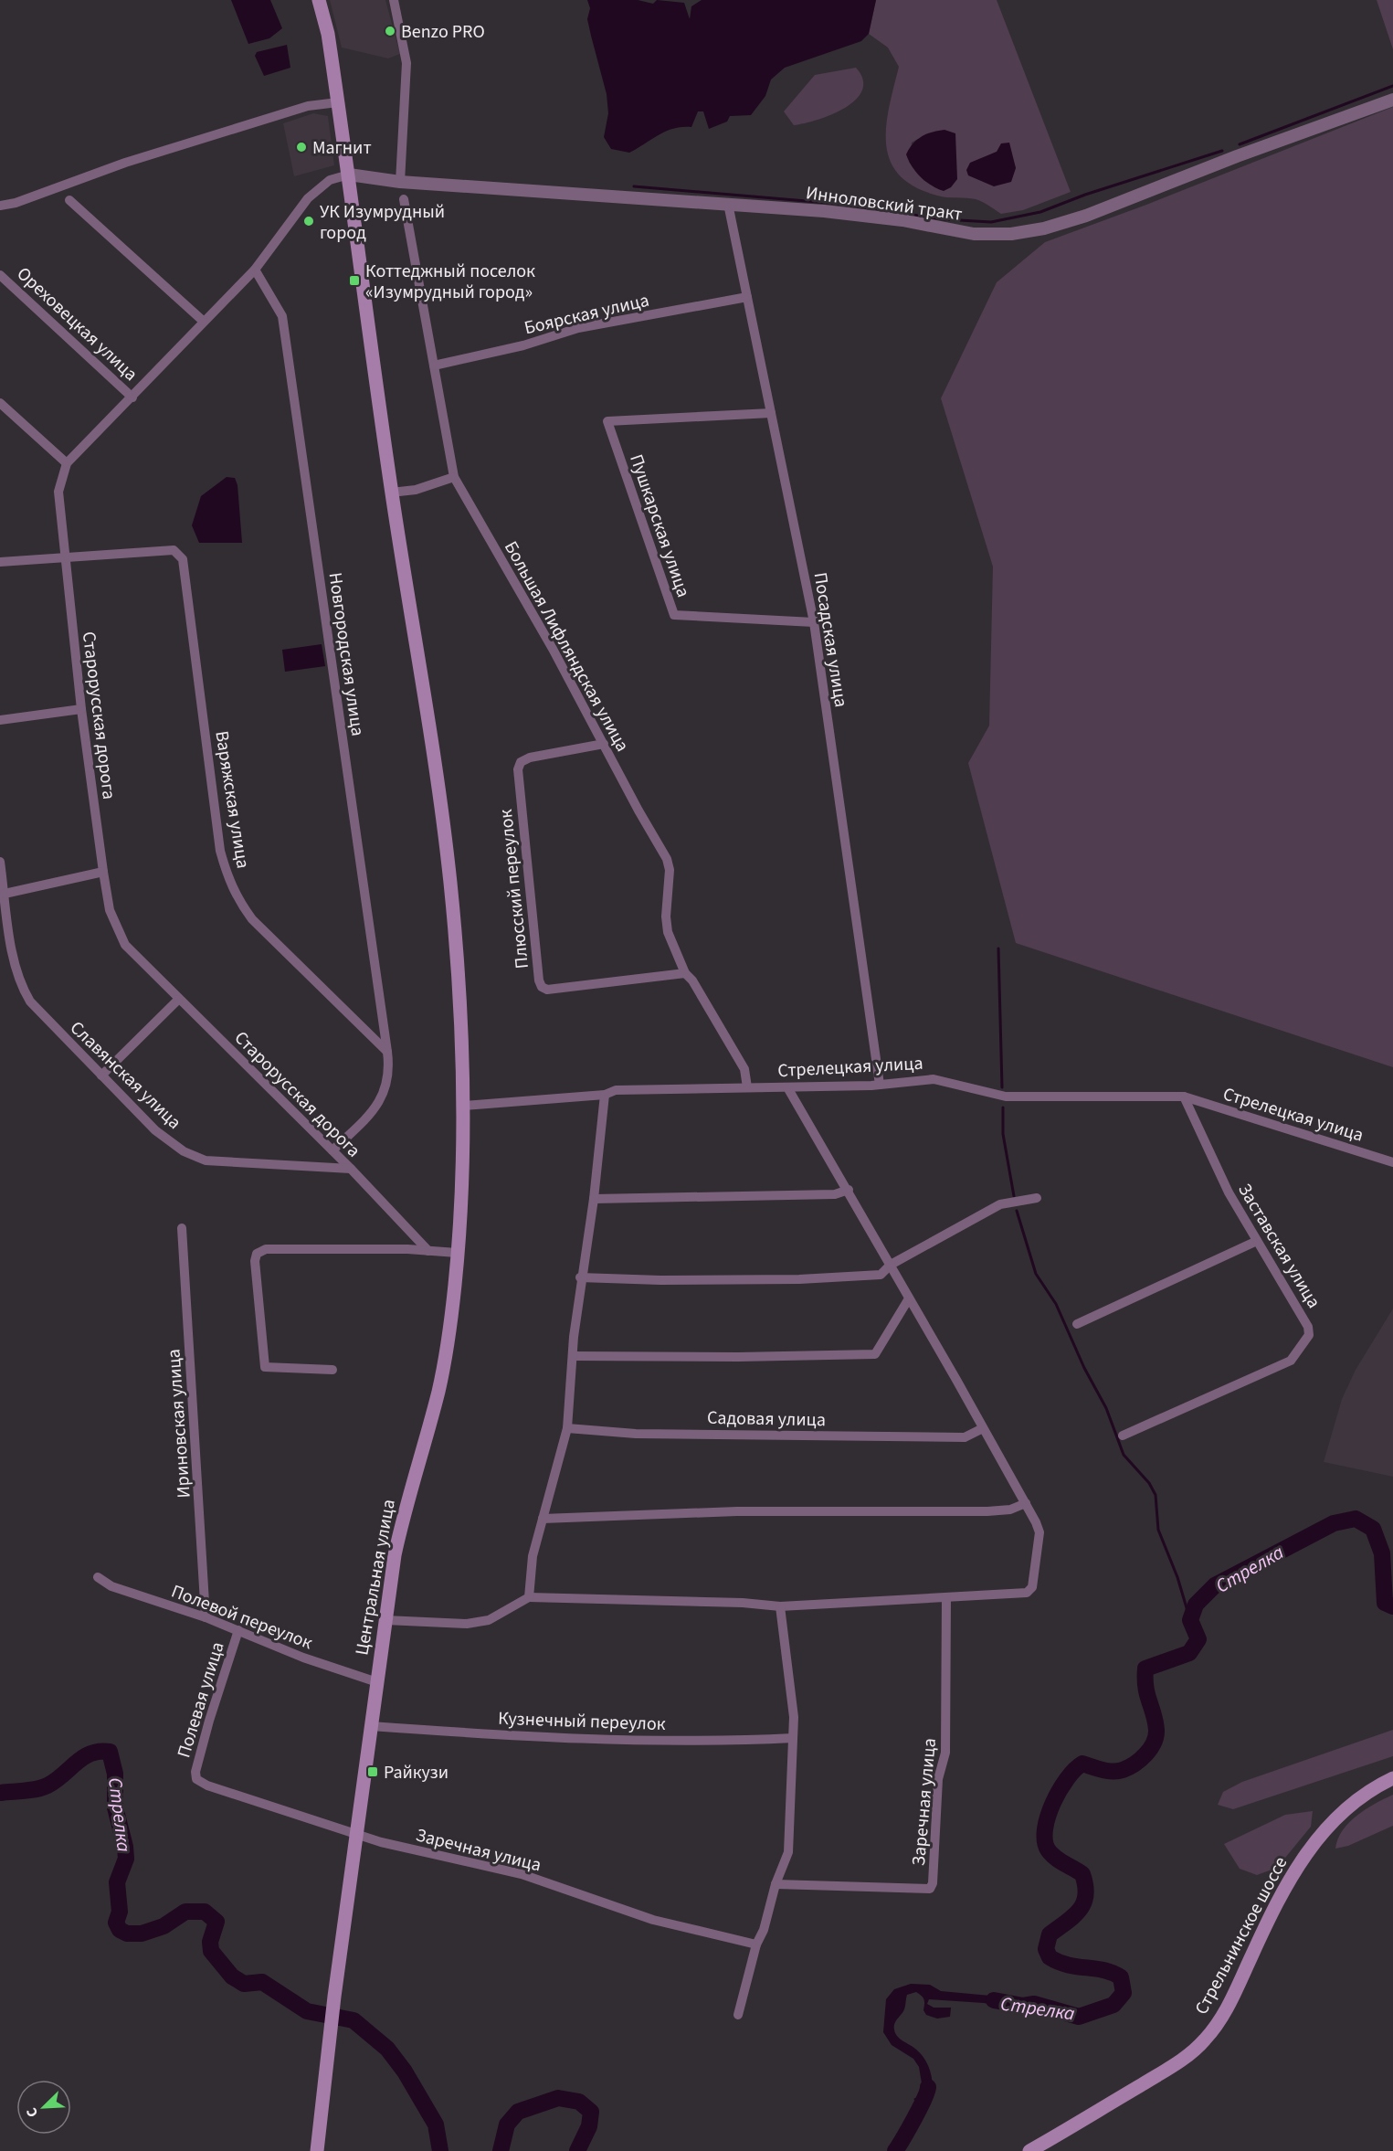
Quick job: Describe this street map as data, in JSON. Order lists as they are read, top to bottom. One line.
{"streets":{"main road":["Центральная улица","Стрельнинское шоссе"],"street":["Инноловский тракт","Боярская улица","Ореховецкая улица","Пушкарская улица","Посадская улица","Большая Лифляндская улица","Новгородская улица","Старорусская дорога","Варяжская улица","Плюсский переулок","Стрелецкая улица","Славянская улица","Заставская улица","Садовая улица","Ириновская улица","Полевой переулок","Полевая улица","Кузнечный переулок","Заречная улица"]},"crossings":[["Инноловский тракт","Посадская улица"],["Инноловский тракт","Старорусская дорога"],["Инноловский тракт","Центральная улица"],["Боярская улица","Посадская улица"],["Боярская улица","Большая Лифляндская улица"],["Ореховецкая улица","Старорусская дорога"],["Пушкарская улица","Посадская улица"],["Посадская улица","Стрелецкая улица"],["Большая Лифляндская улица","Плюсский переулок"],["Большая Лифляндская улица","Стрелецкая улица"],["Новгородская улица","Старорусская дорога"],["Новгородская улица","Варяжская улица"],["Старорусская дорога","Варяжская улица"],["Старорусская дорога","Славянская улица"],["Старорусская дорога","Центральная улица"],["Стрелецкая улица","Заставская улица"],["Стрелецкая улица","Центральная улица"],["Ириновская улица","Полевой переулок"],["Центральная улица","Полевой переулок"],["Центральная улица","Кузнечный переулок"],["Центральная улица","Заречная улица"],["Полевой переулок","Полевая улица"],["Полевая улица","Заречная улица"]],"water":["Стрелка"],"places":{"other":["Benzo PRO","Магнит","УК Изумрудный город"],"transit":["Коттеджный поселок «Изумрудный город»","Райкузи"]},"north":"bottom left"}
